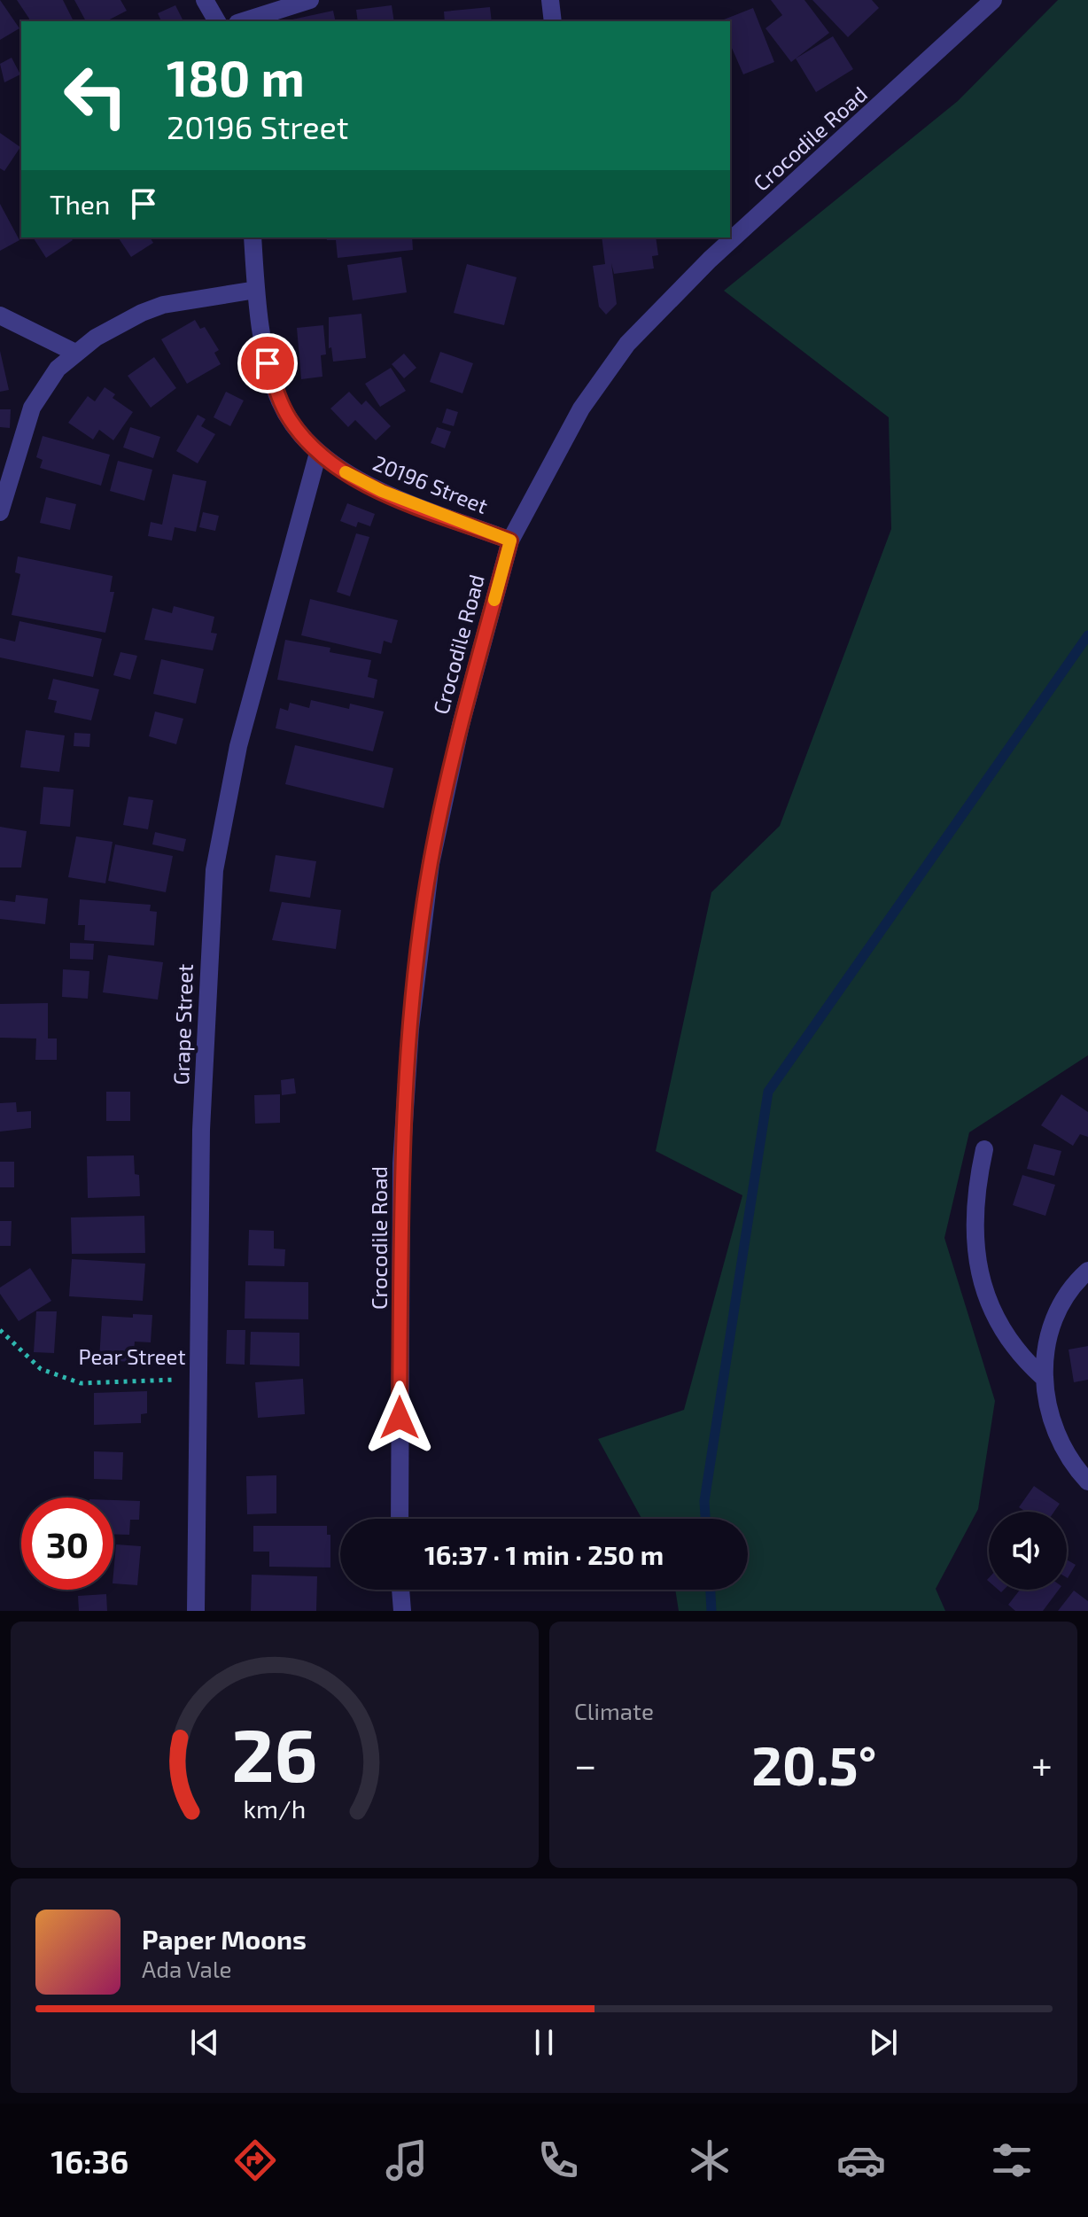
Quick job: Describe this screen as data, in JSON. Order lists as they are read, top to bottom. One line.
{"streets":{"street":["Crocodile Road","20196 Street","Grape Street"],"path":["Pear Street"]},"crossings":[["Crocodile Road","20196 Street"],["20196 Street","Grape Street"],["Grape Street","Pear Street"]],"page":{"turn":["180 m","20196 Street"],"then":"Then","limit":"30","trip":"16:37 · 1 min · 250 m","tile":"Climate","heat":["−","20.5°","+"],"song":["Paper Moons","Ada Vale"],"tabs":"16:36","gauge":["26","km/h"]}}
